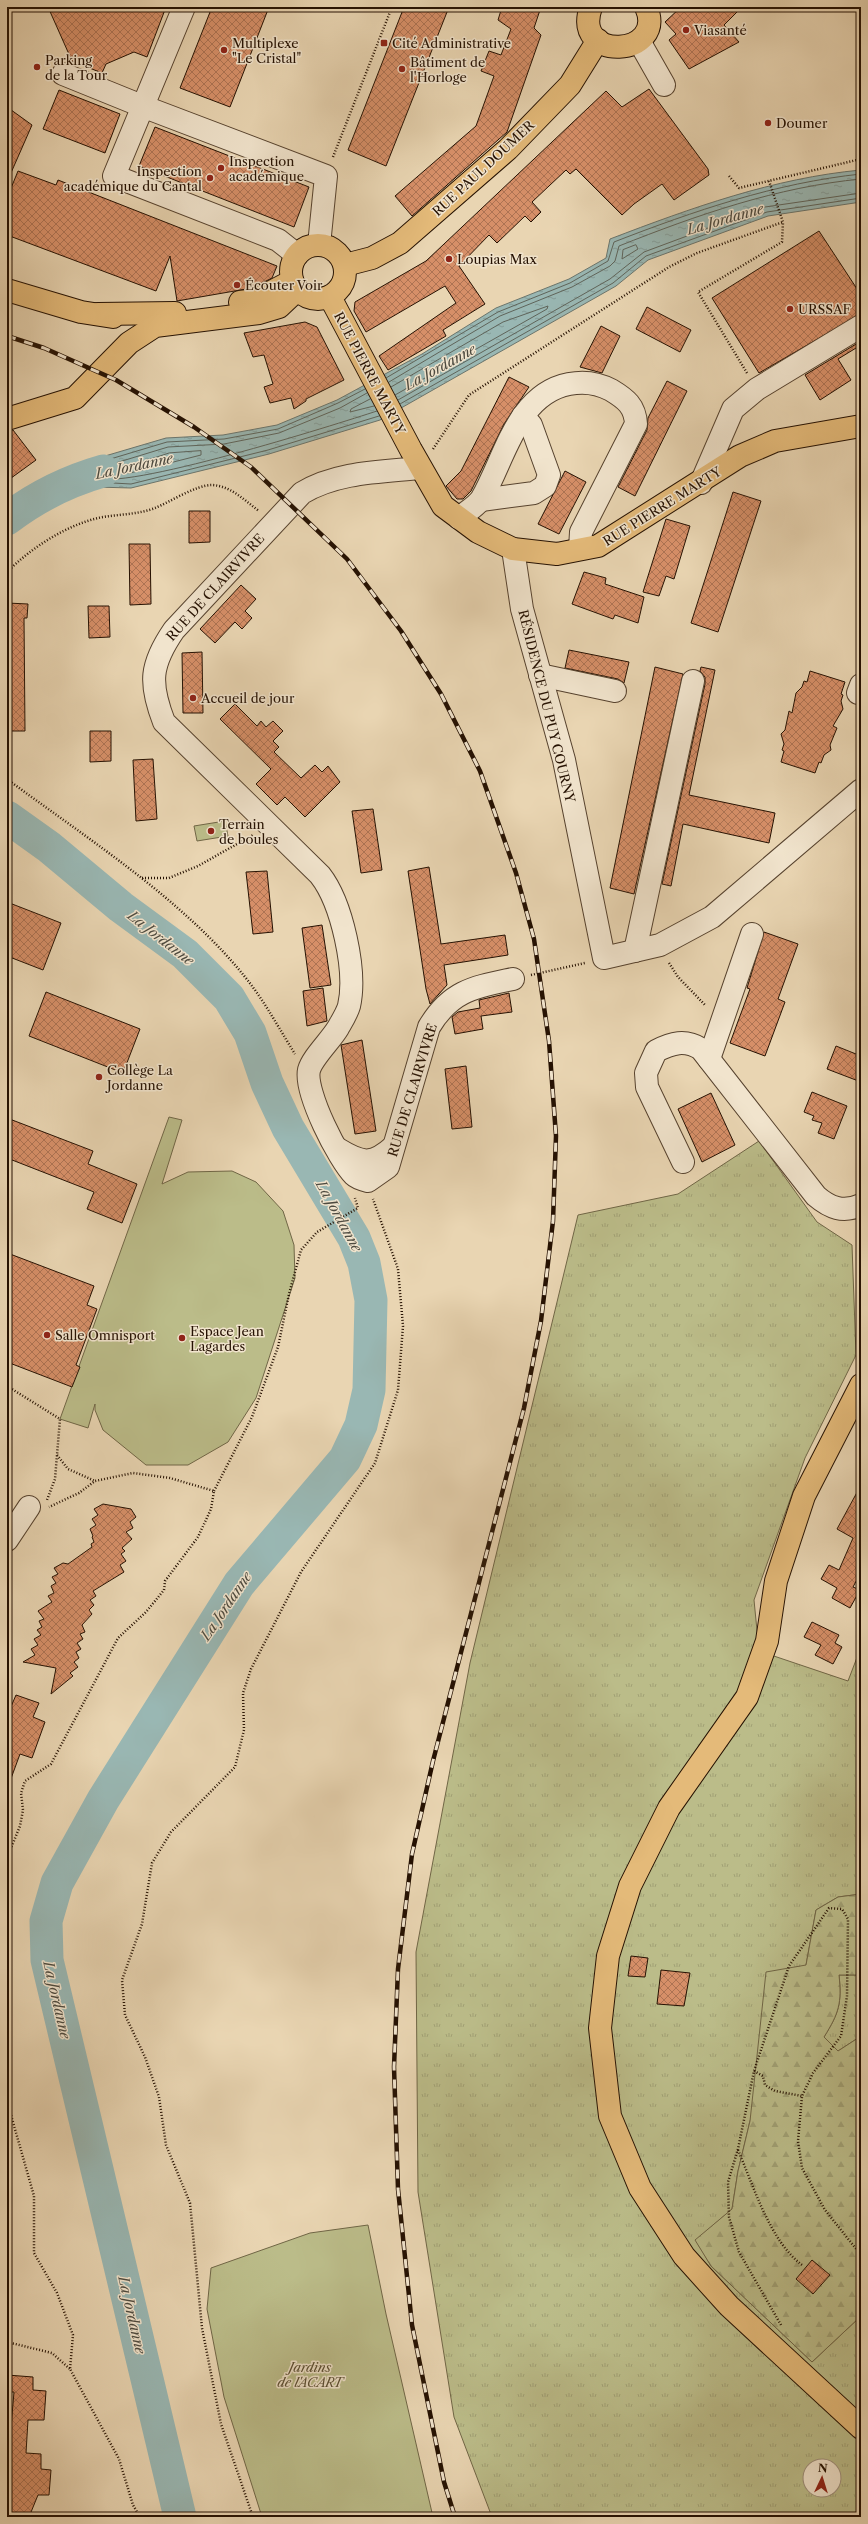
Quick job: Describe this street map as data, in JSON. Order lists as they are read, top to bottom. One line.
{"streets":{"main road":["RUE PAUL DOUMER","RUE PIERRE MARTY"],"street":["RUE DE CLAIRVIVRE","RÉSIDENCE DU PUY COURNY"]},"crossings":[["RUE PAUL DOUMER","RUE PIERRE MARTY"],["RUE PIERRE MARTY","RUE DE CLAIRVIVRE"],["RUE PIERRE MARTY","RÉSIDENCE DU PUY COURNY"]],"water":["La Jordanne"],"parks":["Jardins de l'ACART"],"places":{"other":["Viasanté","Multiplexe \"Le Cristal\"","Parking de la Tour","Bâtiment de l'Horloge","Doumer","Inspection académique","Inspection académique du Cantal","Loupias Max","Écouter Voir","URSSAF","Accueil de jour","Terrain de boules","Collège La Jordanne","Salle Omnisport","Espace Jean Lagardes"],"transit":["Cité Administrative"]},"north":"top"}
